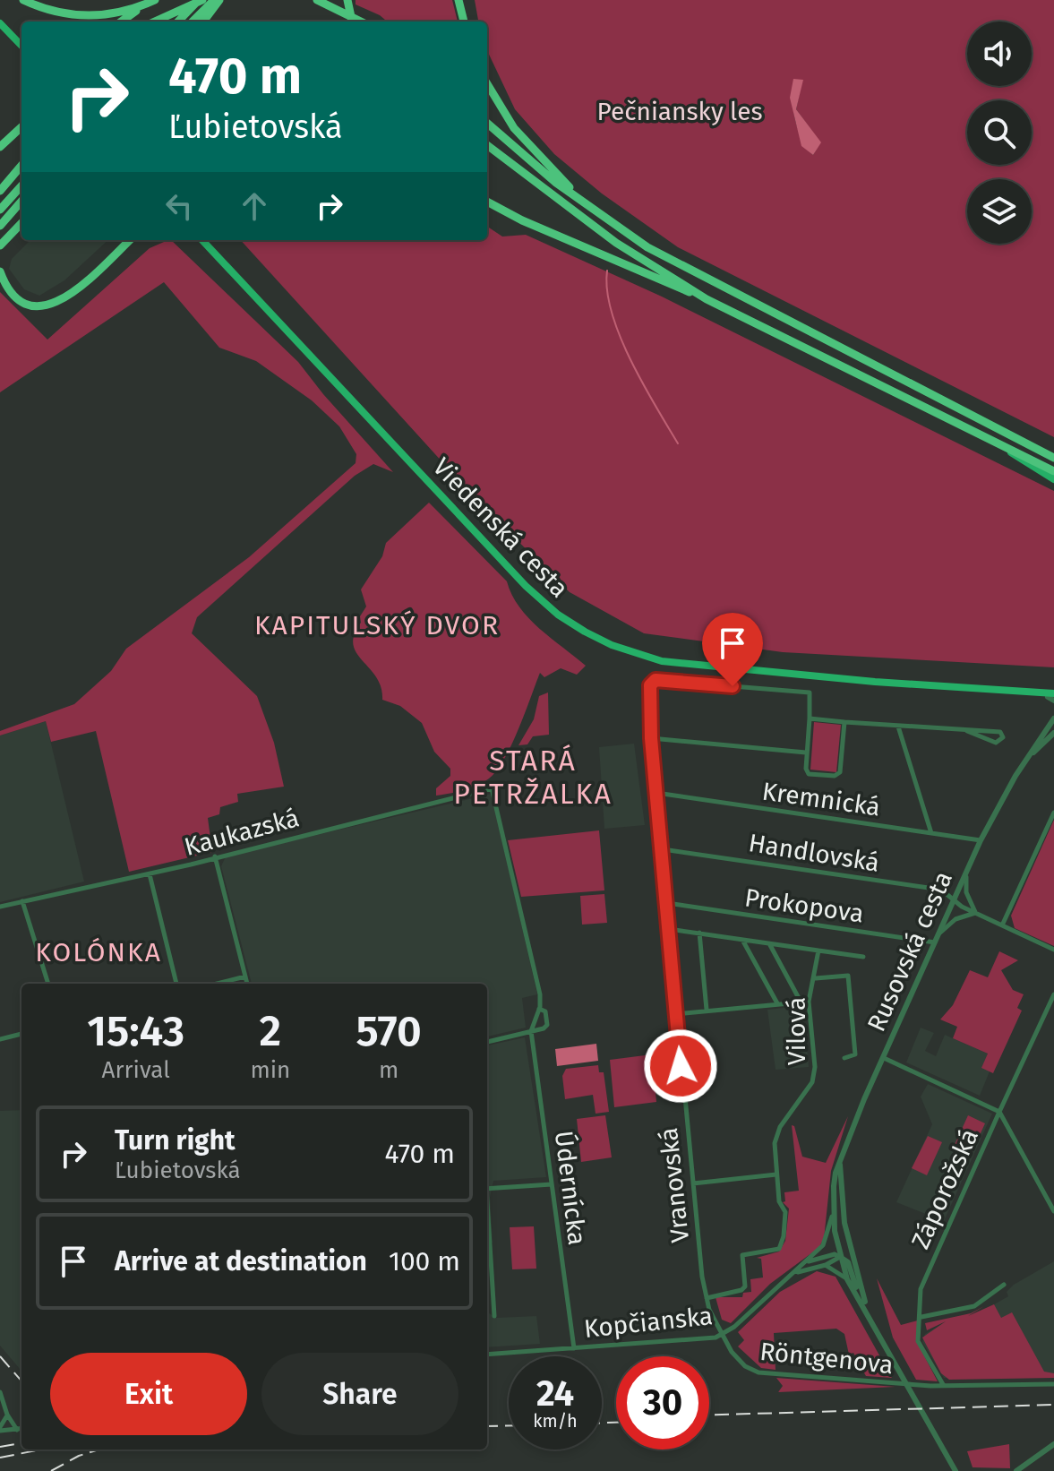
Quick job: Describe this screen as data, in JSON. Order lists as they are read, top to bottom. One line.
{"streets":{"main road":["Viedenská cesta"],"street":["Kremnická","Kaukazská","Handlovská","Prokopova","Rusovská cesta","Vilová","Vranovská","Údernícka","Záporožská","Kopčianska","Röntgenova"]},"crossings":[["Kremnická","Rusovská cesta"],["Kremnická","Vranovská"],["Kaukazská","Údernícka"],["Handlovská","Rusovská cesta"],["Handlovská","Vranovská"],["Prokopova","Rusovská cesta"],["Prokopova","Vranovská"],["Rusovská cesta","Záporožská"],["Rusovská cesta","Kopčianska"],["Vilová","Vranovská"],["Vranovská","Kopčianska"],["Vranovská","Röntgenova"],["Údernícka","Kopčianska"],["Záporožská","Röntgenova"],["Kopčianska","Röntgenova"]],"districts":["KAPITULSKÝ DVOR","STARÁ PETRŽALKA","KOLÓNKA"],"parks":["Pečniansky les"],"page":{"turn":["470 m","Ľubietovská"],"eta":["15:43","Arrival","2","min","570","m"],"list":[{"name":"Turn right","note":"Ľubietovská","value":"470 m"},{"name":"Arrive at destination","value":"100 m"}],"buttons":["Exit","Share"],"speed":"24 km/h","limit":"30"}}
